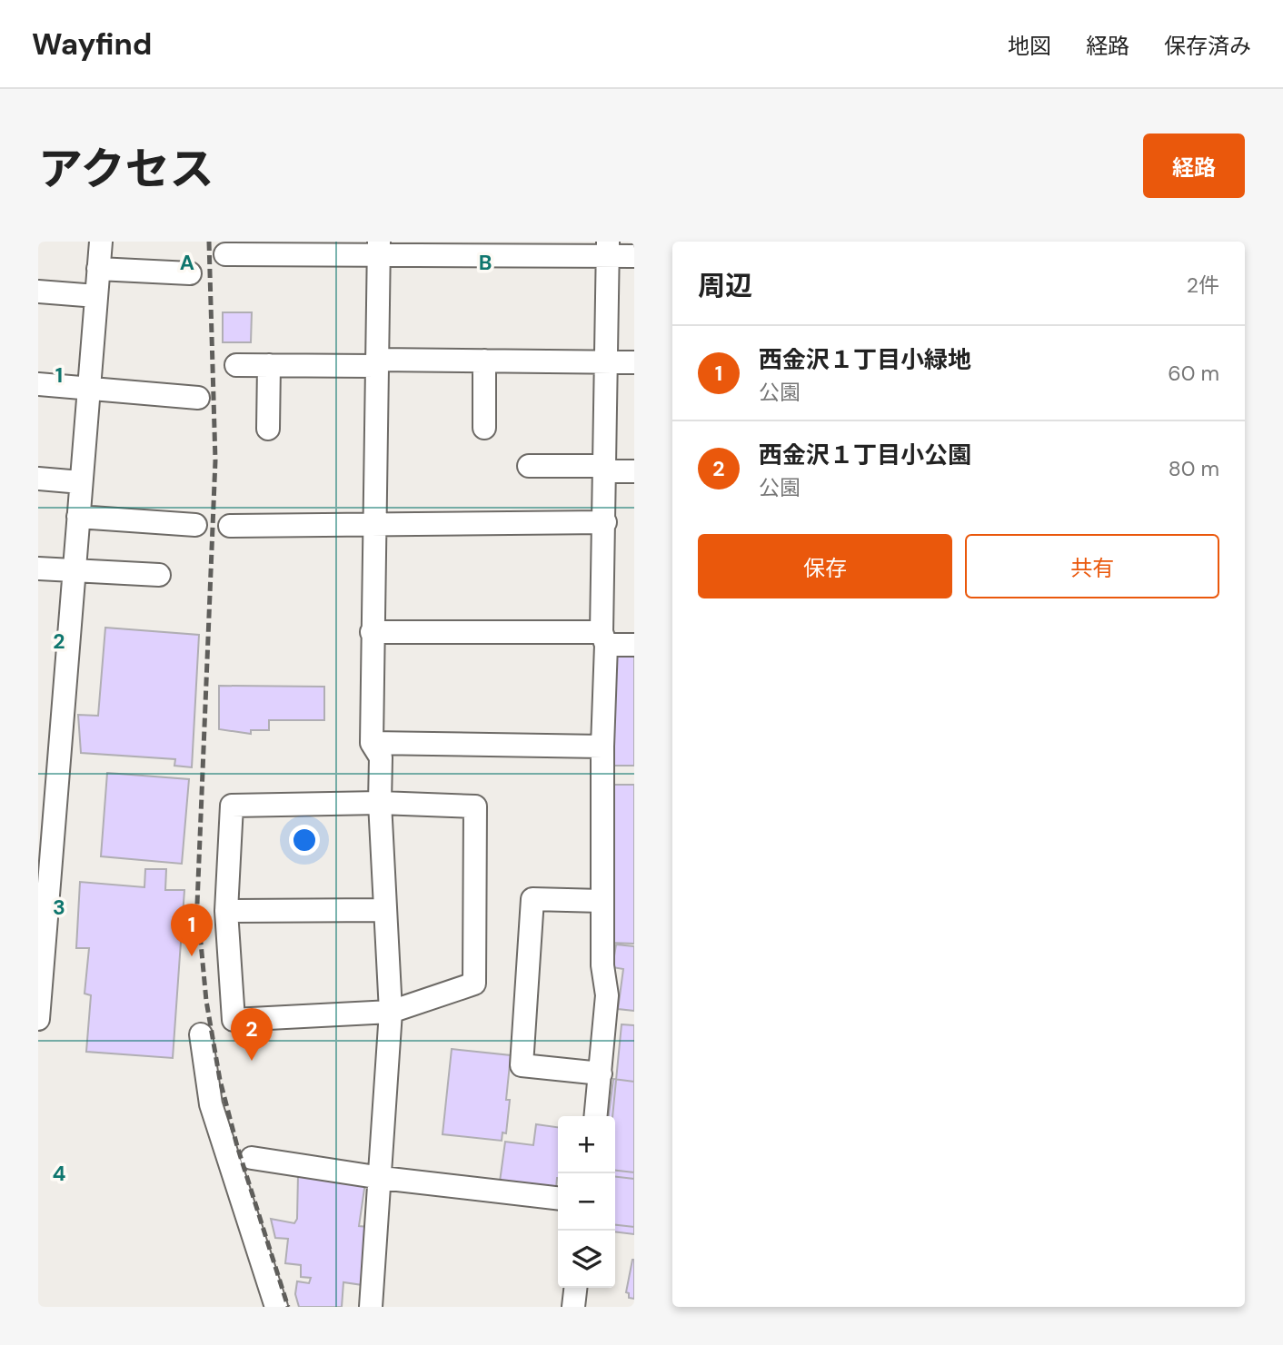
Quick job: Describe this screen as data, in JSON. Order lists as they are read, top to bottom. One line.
{"page":{"header":"Wayfind","nav":["地図","経路","保存済み"],"title":"アクセス","buttons":["経路",["保存","共有"]],"heading":["周辺","2件"],"list":[{"mark":"1","name":"西金沢１丁目小緑地","note":"公園","value":"60 m"},{"mark":"2","name":"西金沢１丁目小公園","note":"公園","value":"80 m"}],"pins":["1","2"],"map_buttons":["+","−"]},"grid":{"columns":["A","B"],"rows":["1","2","3","4"]}}
